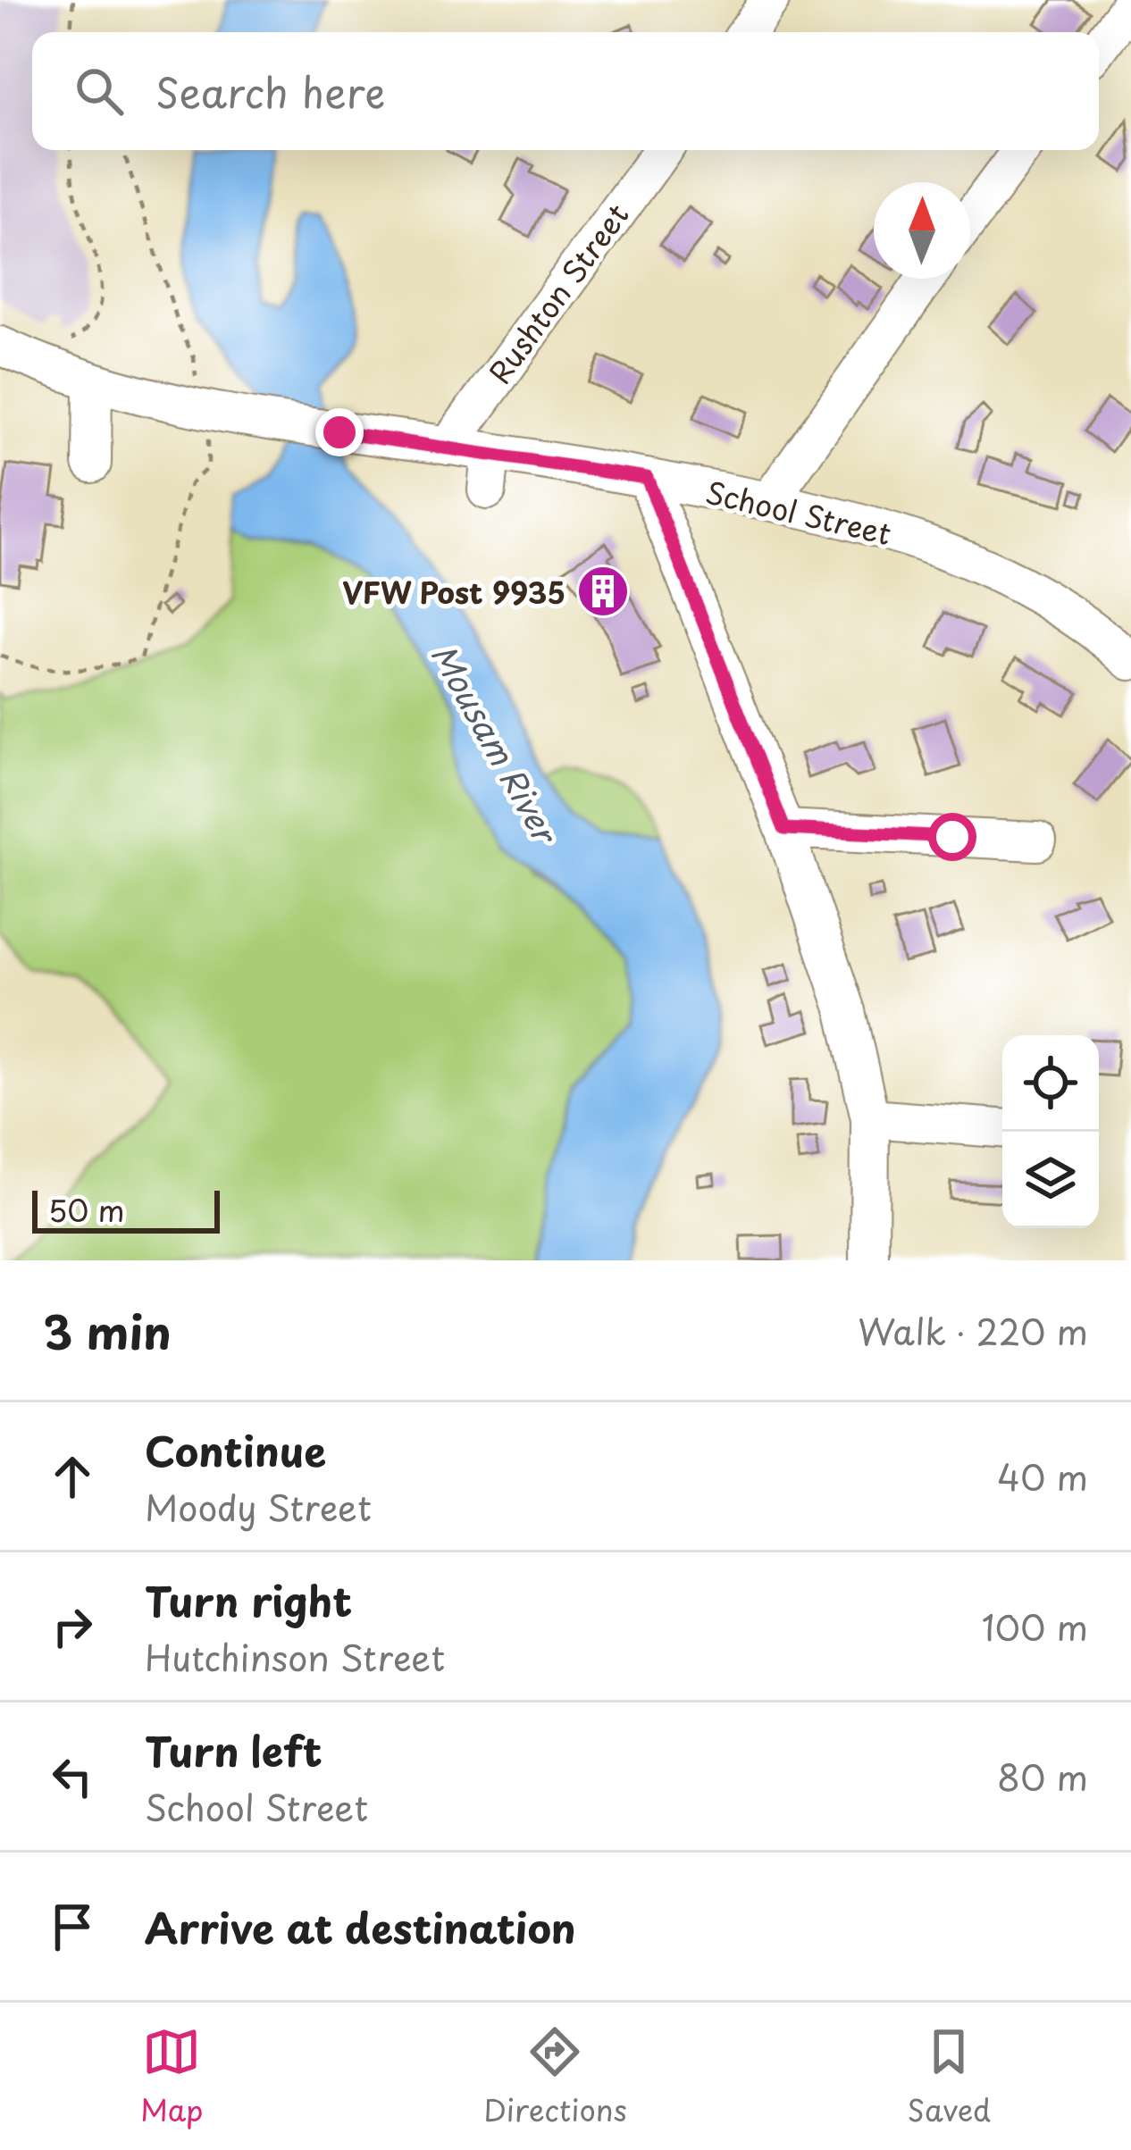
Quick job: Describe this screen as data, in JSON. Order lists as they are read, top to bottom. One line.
{"streets":{"street":["Rushton Street","School Street"]},"crossings":[["Rushton Street","School Street"]],"water":["Mousam River"],"places":{"building":["VFW Post 9935"]},"scale_bar":"50 m","north":"top","page":{"search":"Search here","scale":"50 m","heading":["3 min","Walk · 220 m"],"list":[["Continue","Moody Street","40 m"],["Turn right","Hutchinson Street","100 m"],["Turn left","School Street","80 m"],"Arrive at destination"],"nav":["Map","Directions","Saved"]}}
